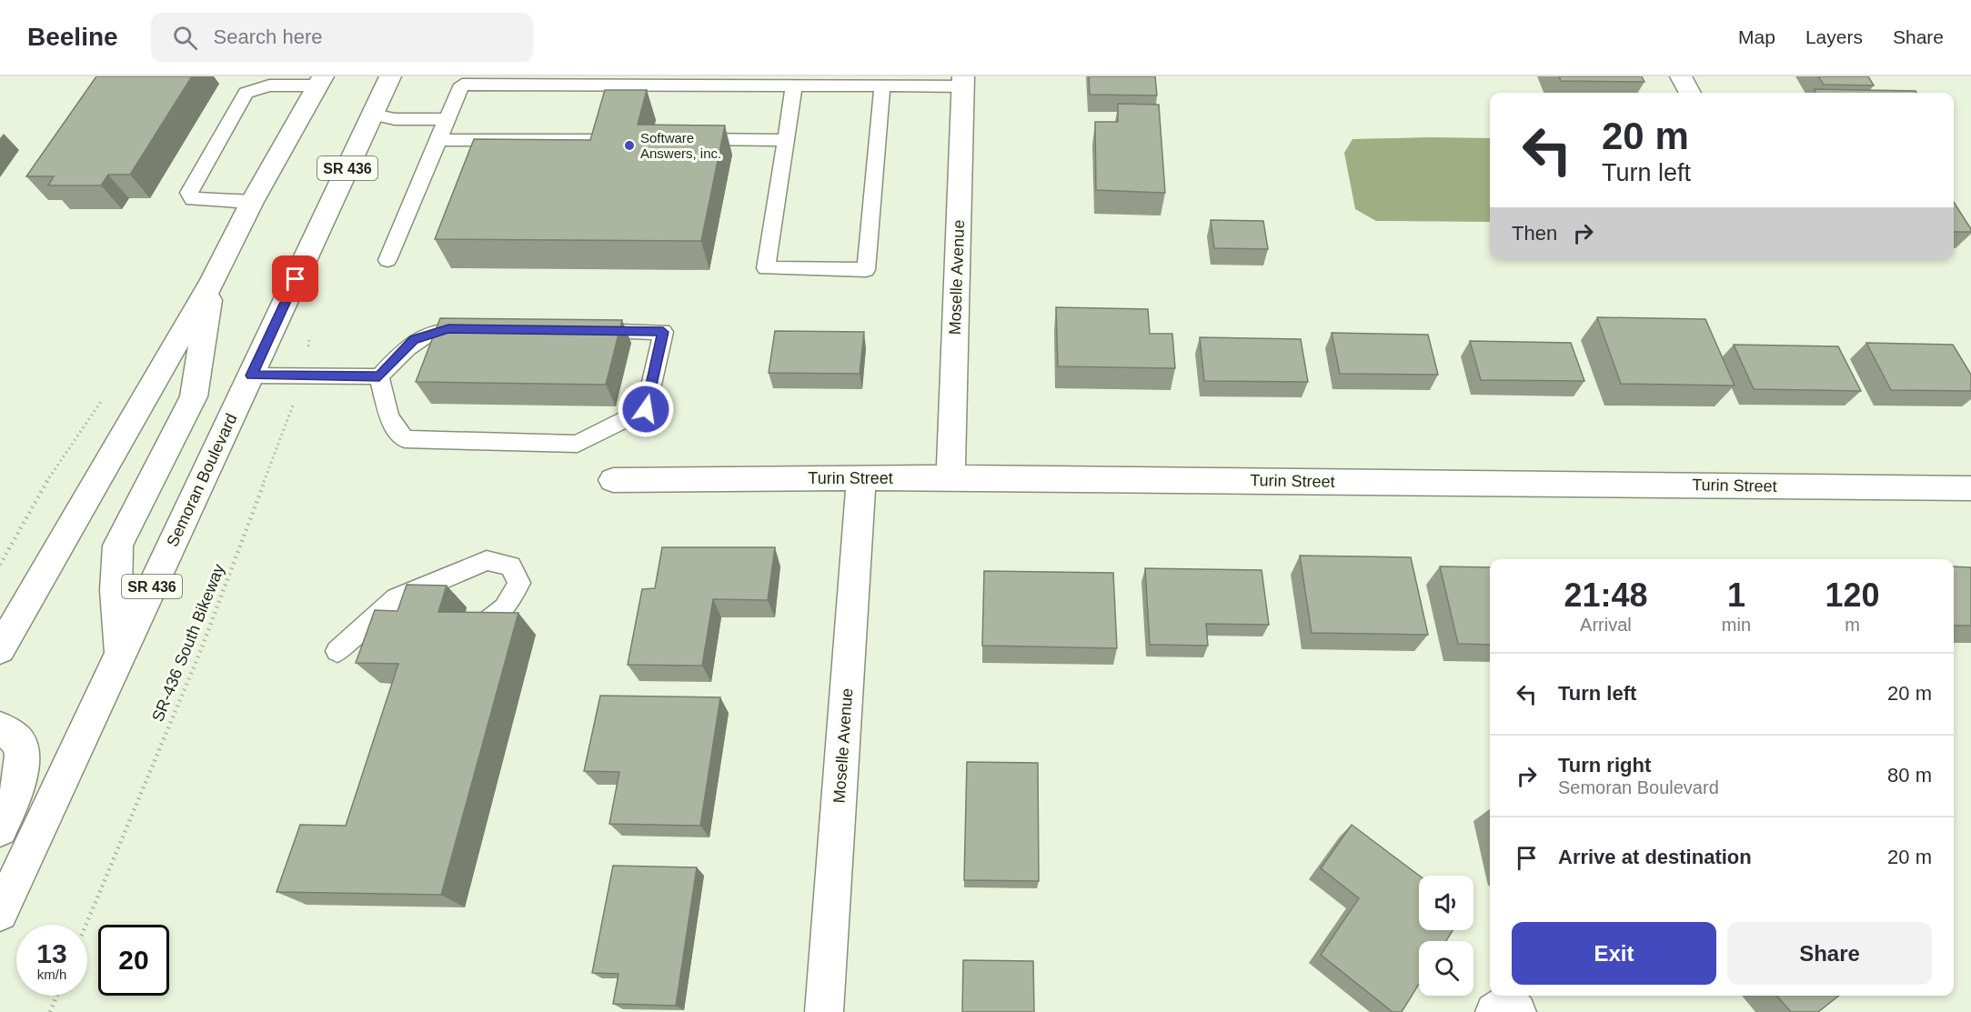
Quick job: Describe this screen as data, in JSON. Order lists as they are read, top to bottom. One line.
{"streets":{"street":["SR 436","Moselle Avenue","Turin Street","Semoran Boulevard"],"path":["SR-436 South Bikeway"]},"crossings":[["Moselle Avenue","Turin Street"]],"places":["Software Answers, inc."],"page":{"header":"Beeline","search":"Search here","nav":["Map","Layers","Share"],"turn":["20 m","Turn left"],"then":"Then","eta":["21:48","Arrival","1","min","120","m"],"list":[{"name":"Turn left","value":"20 m"},{"name":"Turn right","note":"Semoran Boulevard","value":"80 m"},{"name":"Arrive at destination","value":"20 m"}],"buttons":["Exit","Share"],"speed":"13 km/h","limit":"20"}}
